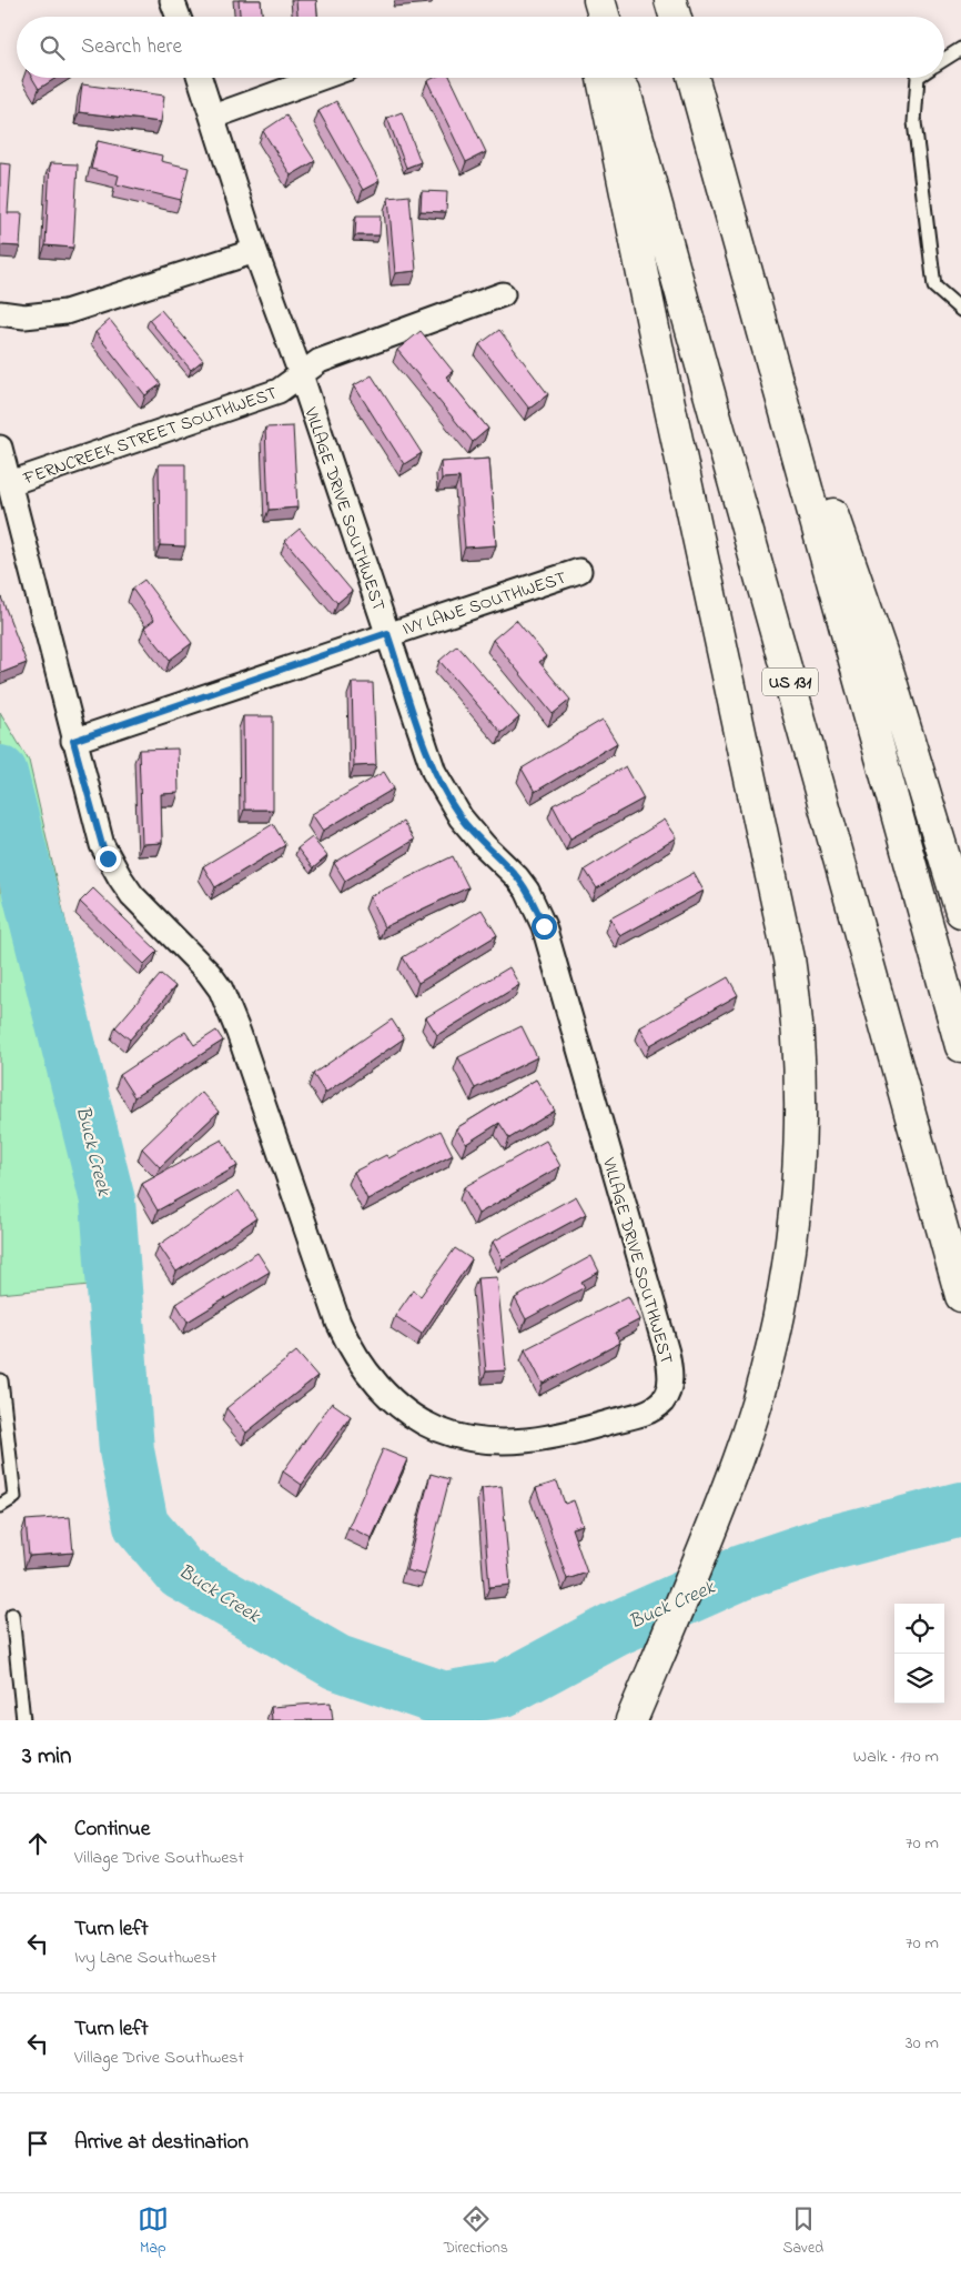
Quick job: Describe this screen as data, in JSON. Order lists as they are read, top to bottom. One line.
{"streets":{"highway":["US 131"],"street":["FERNCREEK STREET SOUTHWEST","VILLAGE DRIVE SOUTHWEST","IVY LANE SOUTHWEST"]},"crossings":[["FERNCREEK STREET SOUTHWEST","VILLAGE DRIVE SOUTHWEST"],["VILLAGE DRIVE SOUTHWEST","IVY LANE SOUTHWEST"]],"water":["Buck Creek"],"page":{"search":"Search here","heading":["3 min","Walk · 170 m"],"list":[["Continue","Village Drive Southwest","70 m"],["Turn left","Ivy Lane Southwest","70 m"],["Turn left","Village Drive Southwest","30 m"],"Arrive at destination"],"nav":["Map","Directions","Saved"]}}
